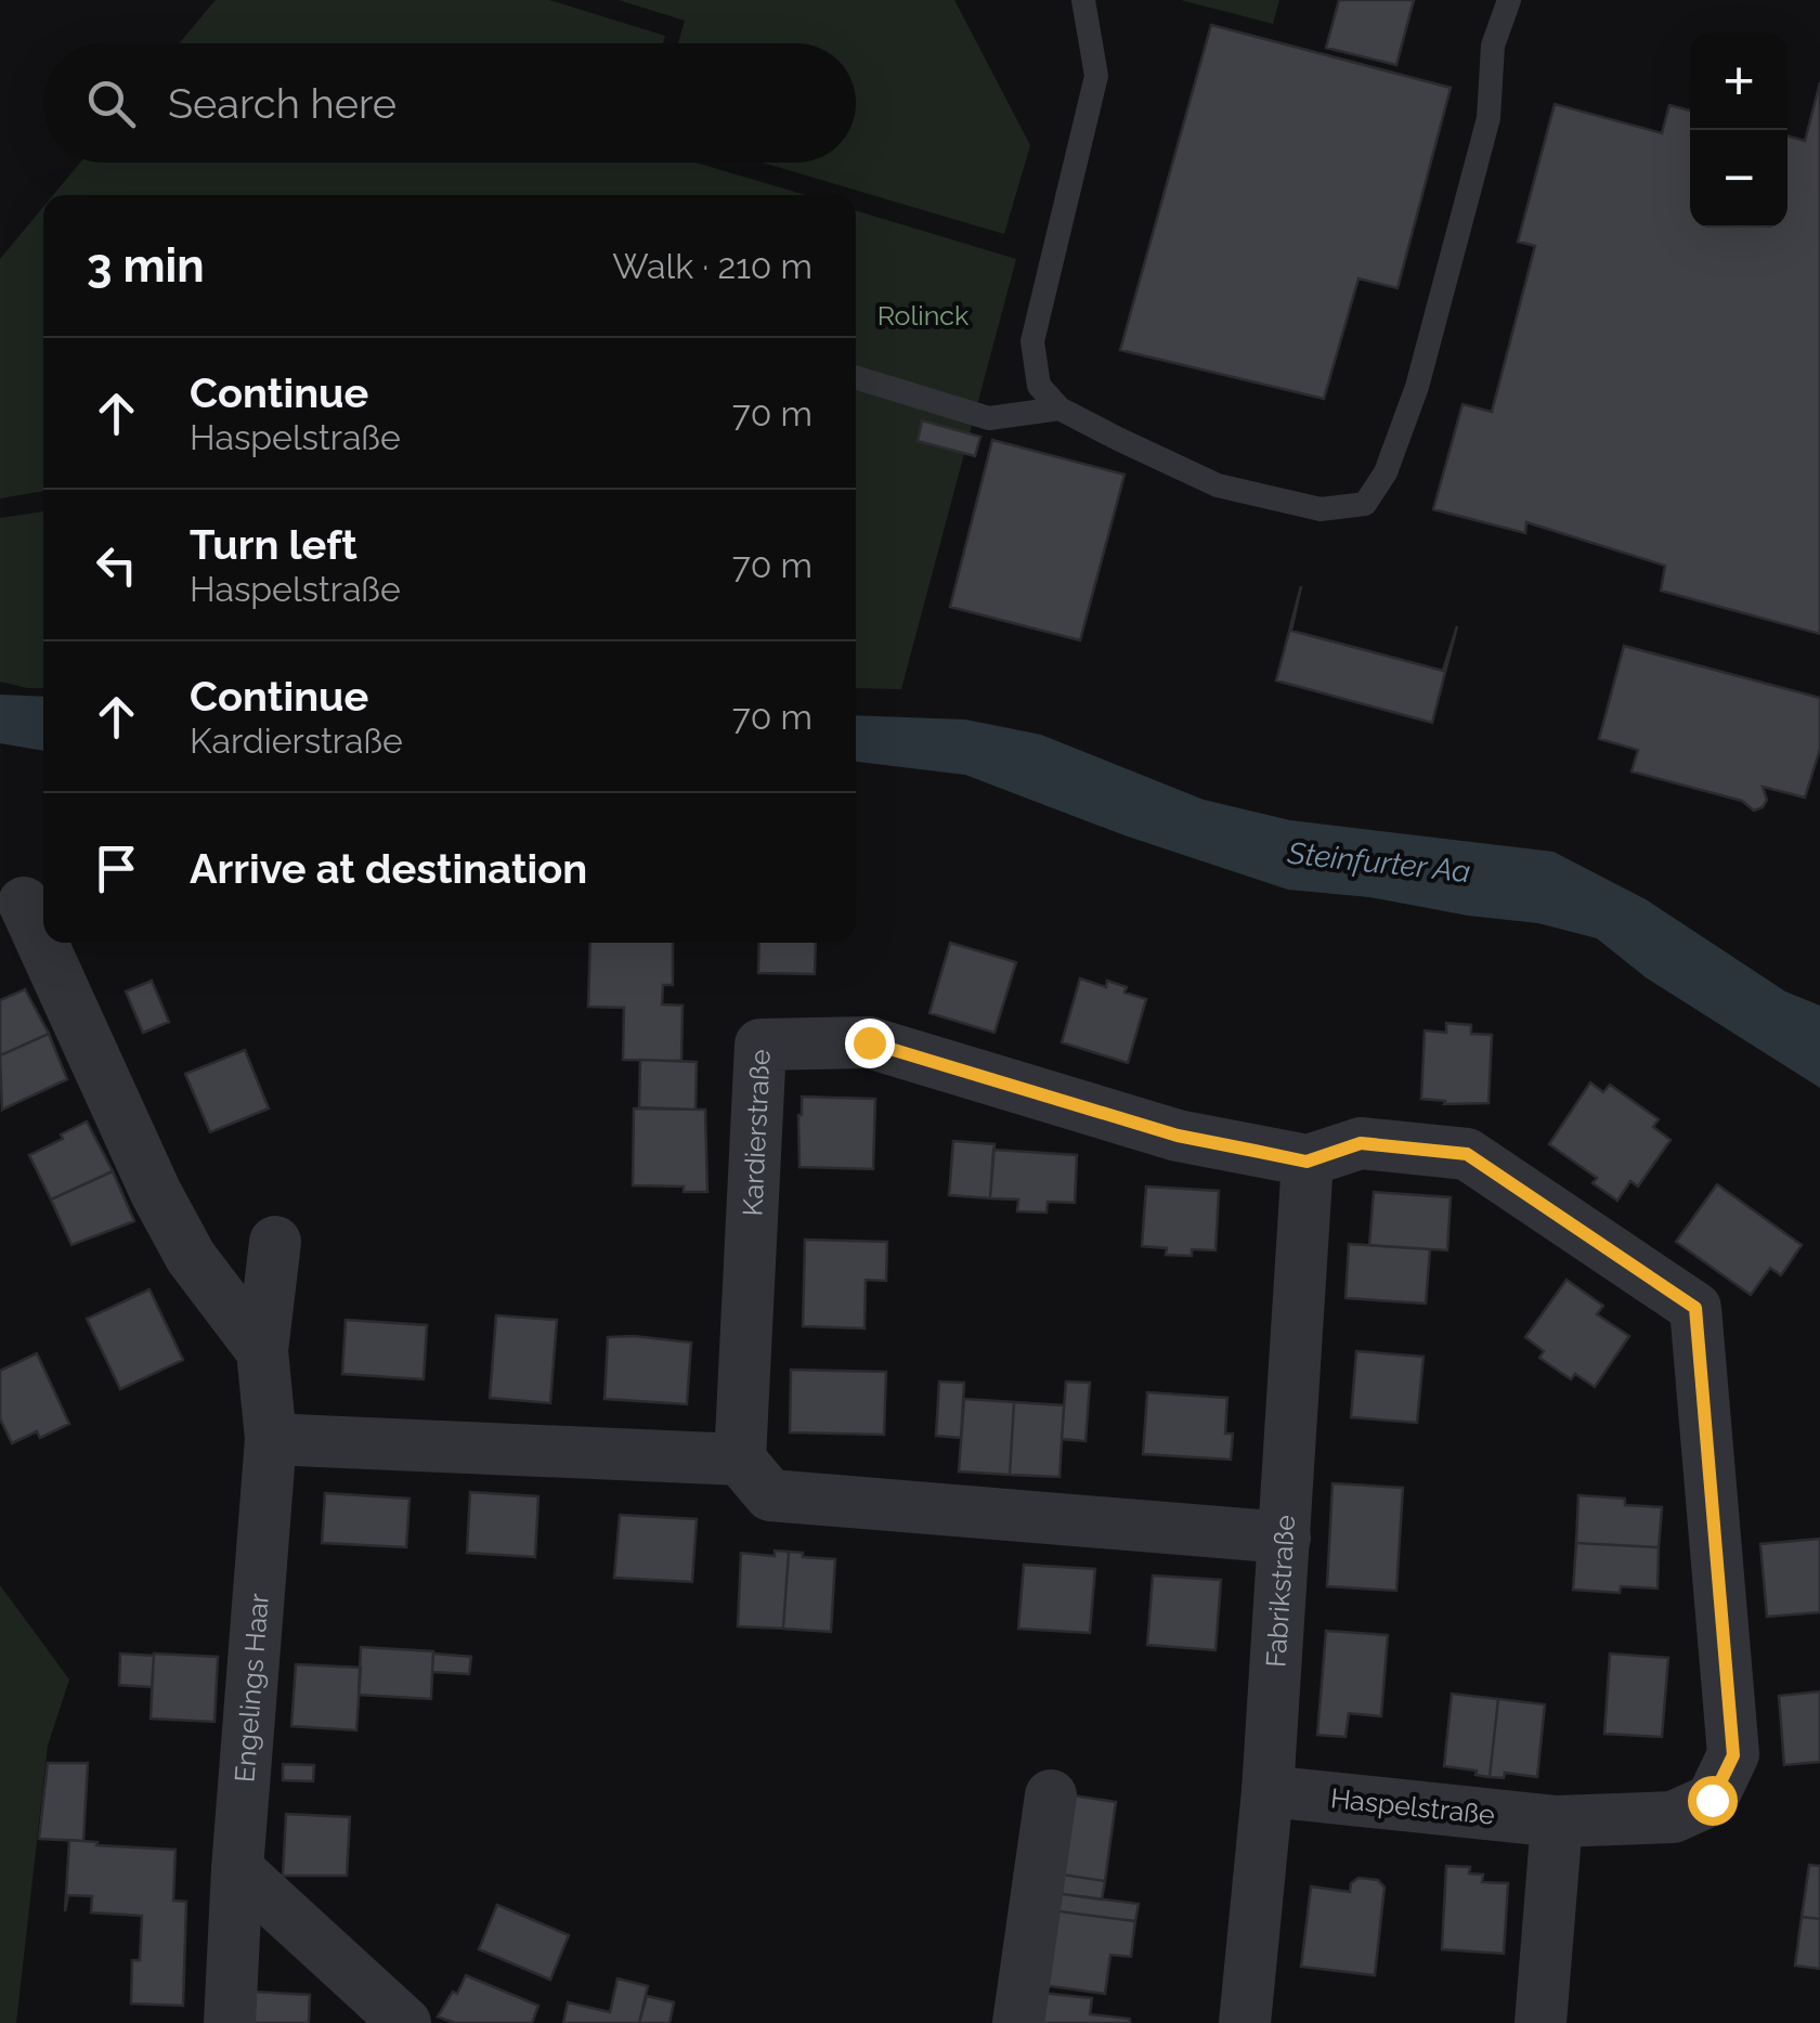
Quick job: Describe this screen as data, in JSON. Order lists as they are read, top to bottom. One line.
{"streets":{"street":["Kardierstraße","Fabrikstraße","Engelings Haar","Haspelstraße"]},"crossings":[["Kardierstraße","Fabrikstraße"],["Kardierstraße","Haspelstraße"],["Fabrikstraße","Haspelstraße"]],"water":["Steinfurter Aa"],"parks":["Rolinck"],"page":{"map_buttons":["+","−"],"search":"Search here","heading":["3 min","Walk · 210 m"],"list":[["Continue","Haspelstraße","70 m"],["Turn left","Haspelstraße","70 m"],["Continue","Kardierstraße","70 m"],"Arrive at destination"]}}
